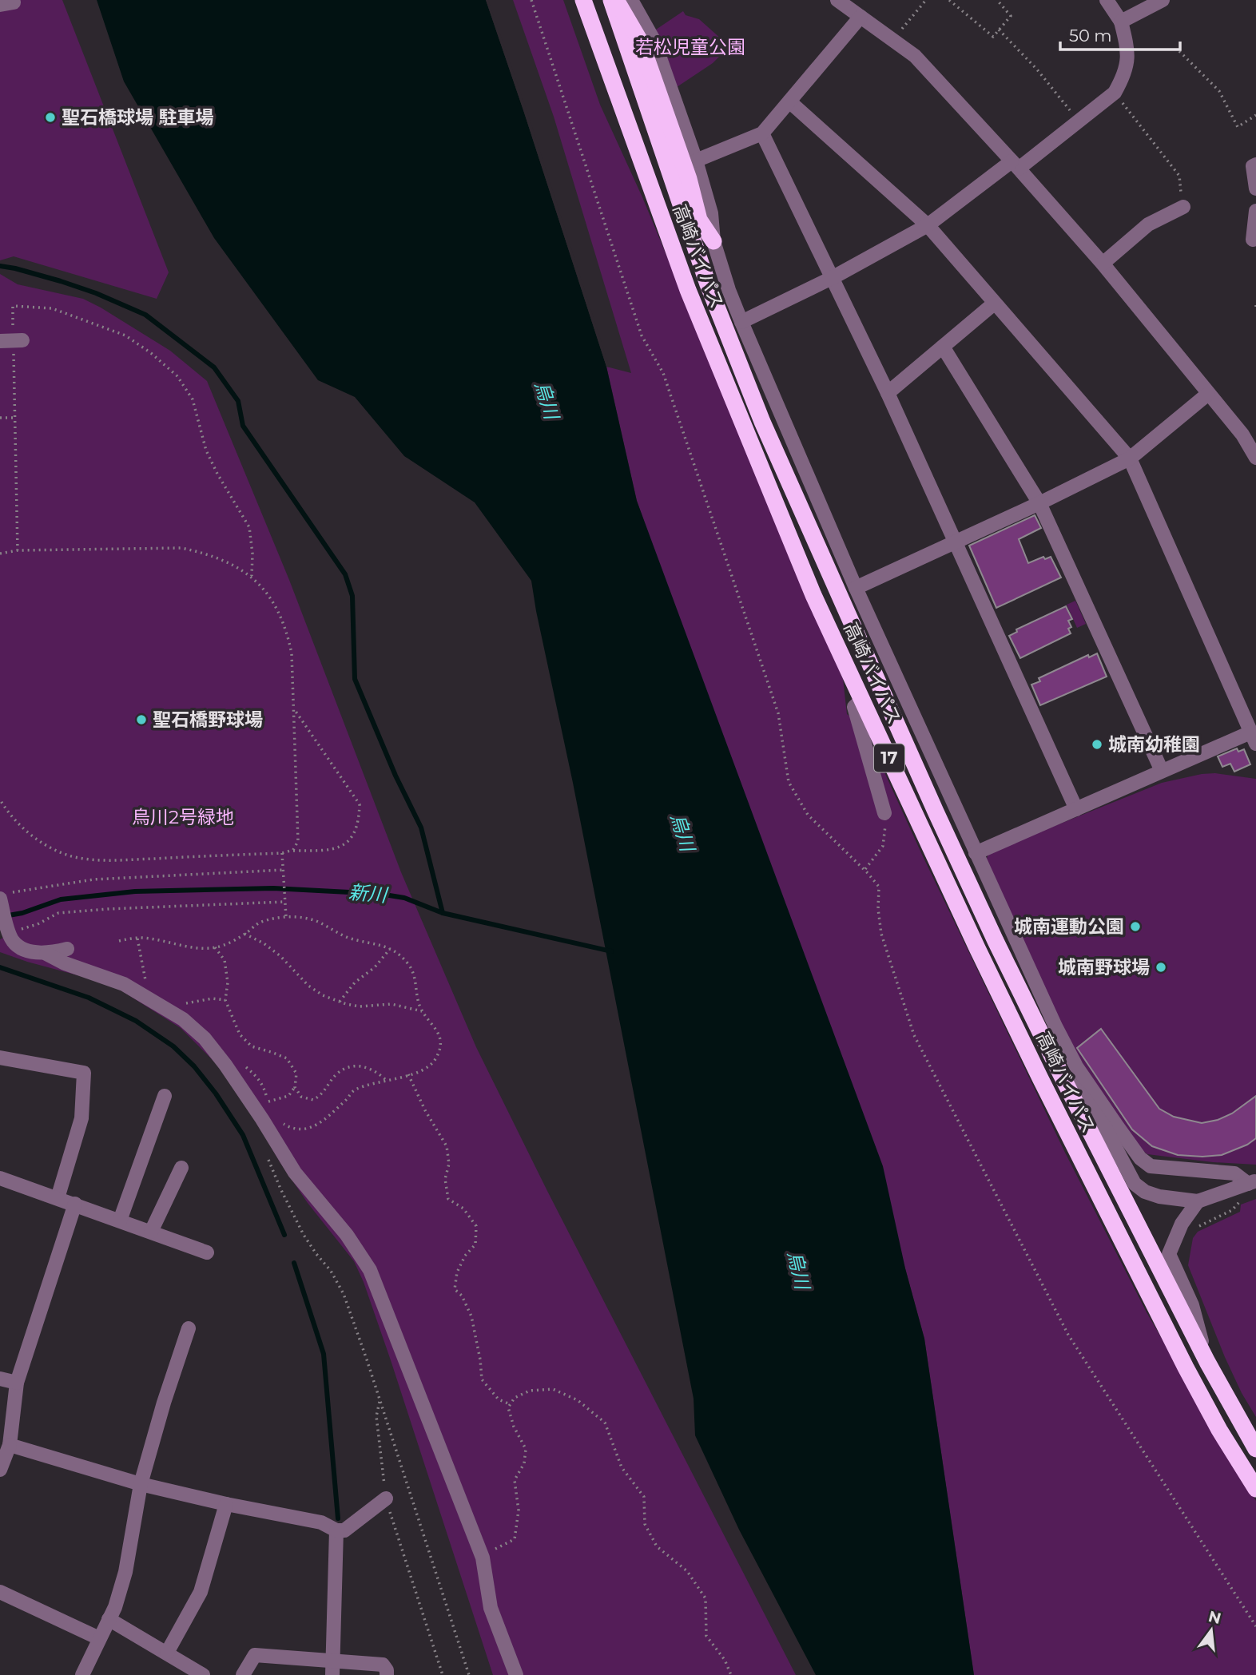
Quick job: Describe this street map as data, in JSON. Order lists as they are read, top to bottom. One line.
{"streets":{"highway":["高崎バイパス","17"]},"water":["烏川","新川"],"parks":["若松児童公園","烏川2号緑地"],"places":["聖石橋球場 駐車場","聖石橋野球場","城南幼稚園","城南運動公園","城南野球場"],"scale_bar":"50 m","north":"top"}
